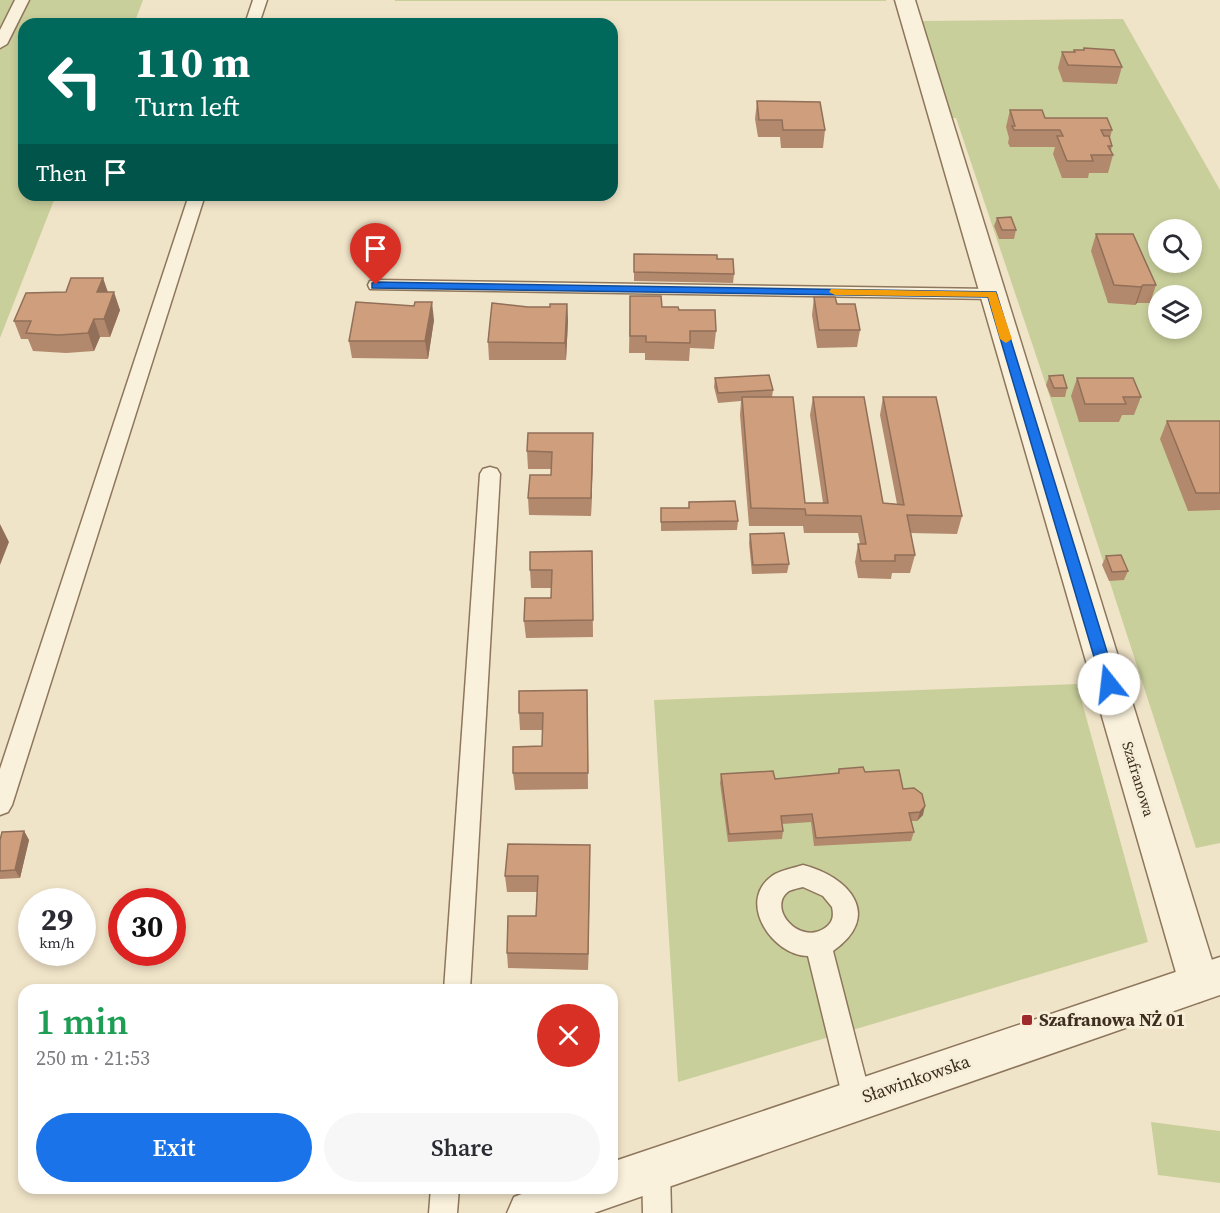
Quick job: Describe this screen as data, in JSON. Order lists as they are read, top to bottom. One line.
{"streets":{"street":["Szafranowa","Sławinkowska"]},"crossings":[["Szafranowa","Sławinkowska"]],"places":{"transit":["Szafranowa NŻ 01"]},"page":{"turn":["110 m","Turn left"],"then":"Then","speed":"29 km/h","limit":"30","heading":["1 min","250 m · 21:53"],"buttons":["Exit","Share"]}}
